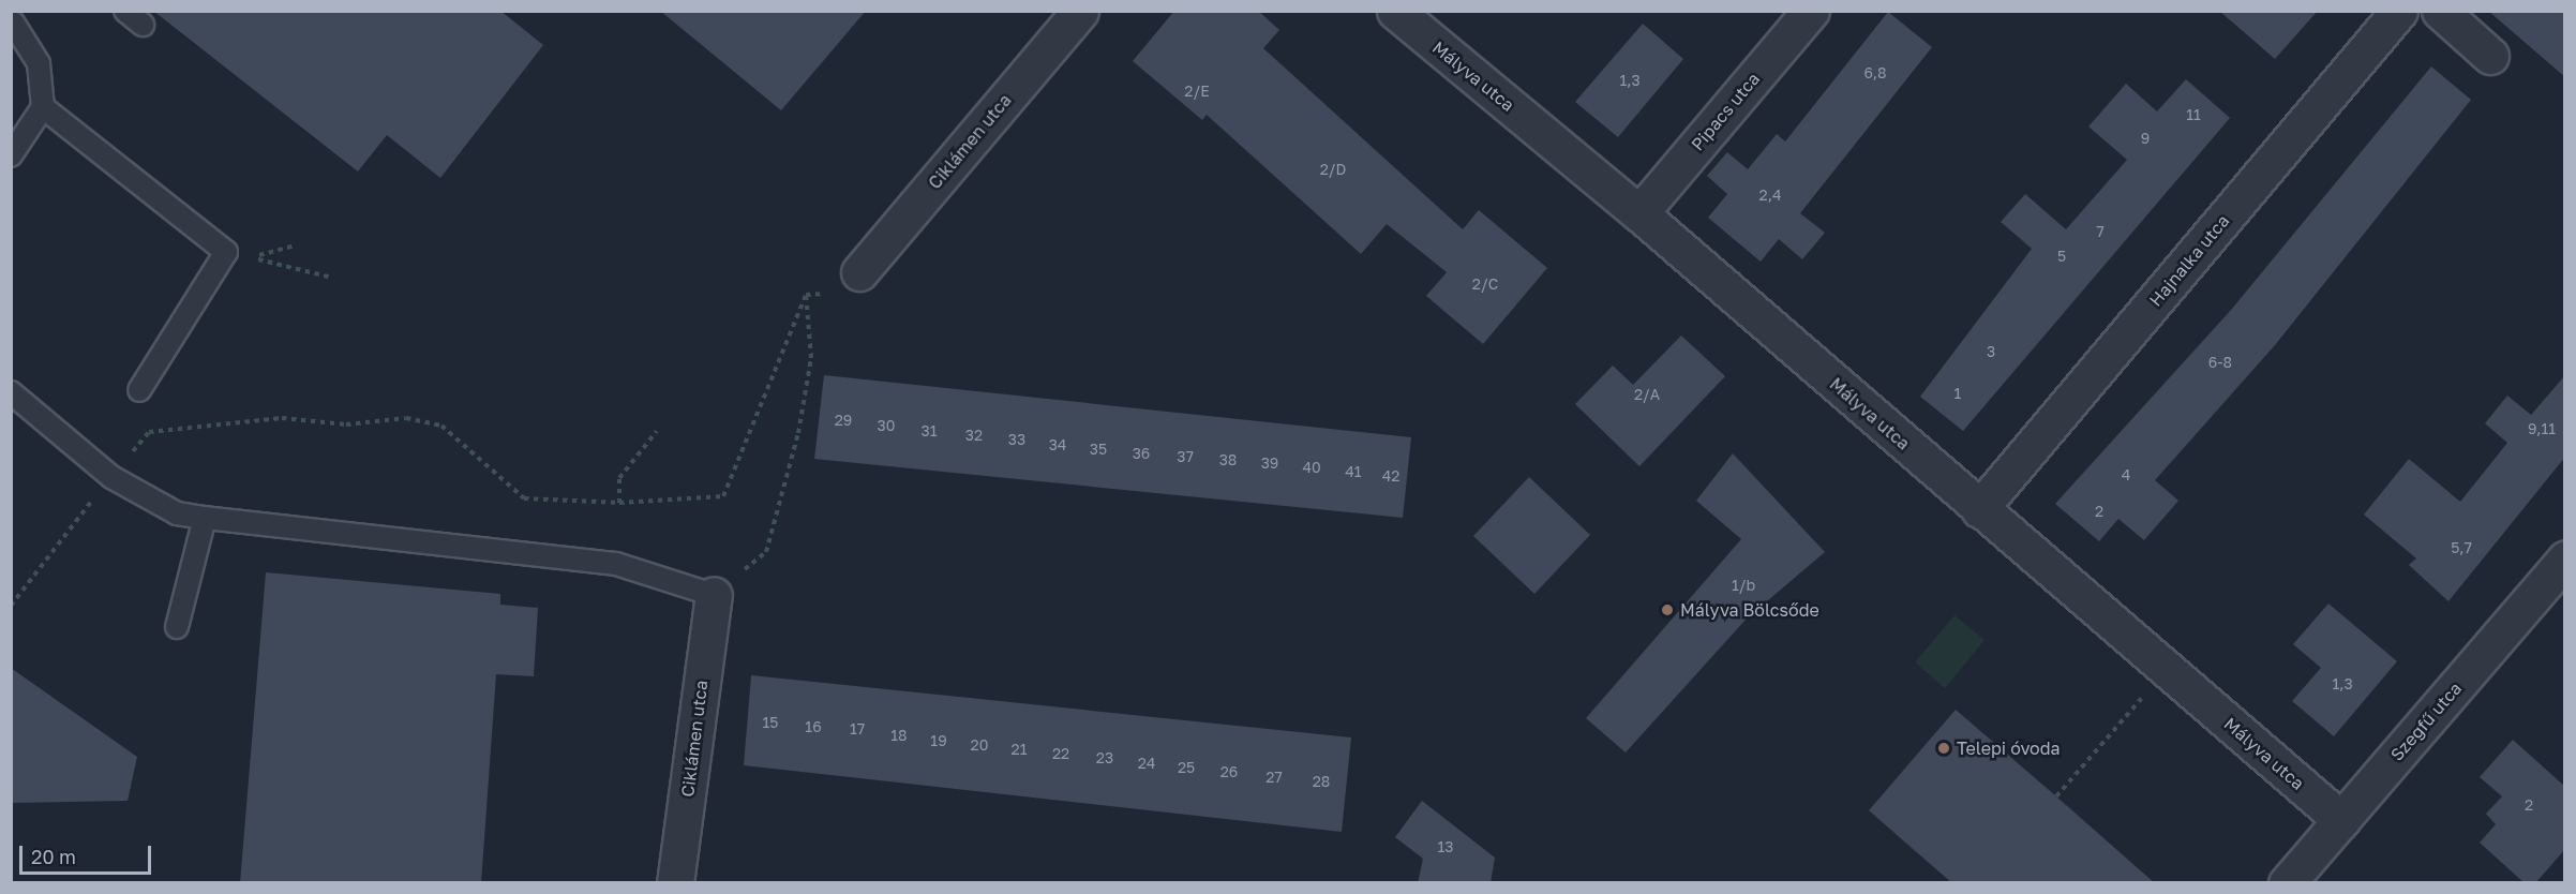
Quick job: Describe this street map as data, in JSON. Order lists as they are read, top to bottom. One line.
{"streets":{"street":["Mályva utca","Pipacs utca","Ciklámen utca","Hajnalka utca","Szegfű utca"]},"crossings":[["Mályva utca","Pipacs utca"],["Mályva utca","Hajnalka utca"],["Mályva utca","Szegfű utca"]],"places":["Mályva Bölcsőde","Telepi óvoda"],"house_numbers":["6,8","1,3","2/E","11","9","2/D","2,4","7","5","2/C","3","6-8","1","2/A","29","30","9,11","31","32","33","34","35","36","37","38","39","40","41","4","42","2","5,7","1/b","1,3","15","16","17","18","19","20","21","22","23","24","25","26","27","28","2","13"],"scale_bar":"20 m"}
